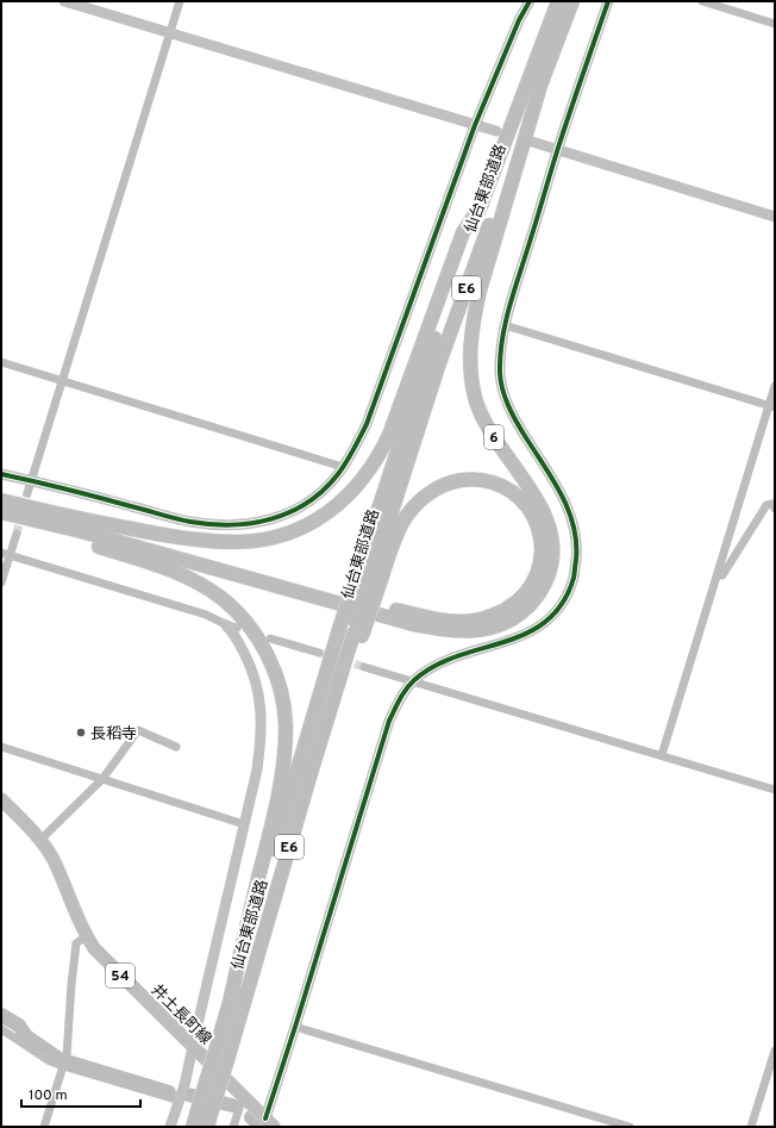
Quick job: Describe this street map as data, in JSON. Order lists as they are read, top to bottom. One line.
{"streets":{"highway":["仙台東部道路","E6","6"],"main road":["54","井土長町線"]},"crossings":[["仙台東部道路","6"]],"places":["長稻寺"],"scale_bar":"100 m"}
